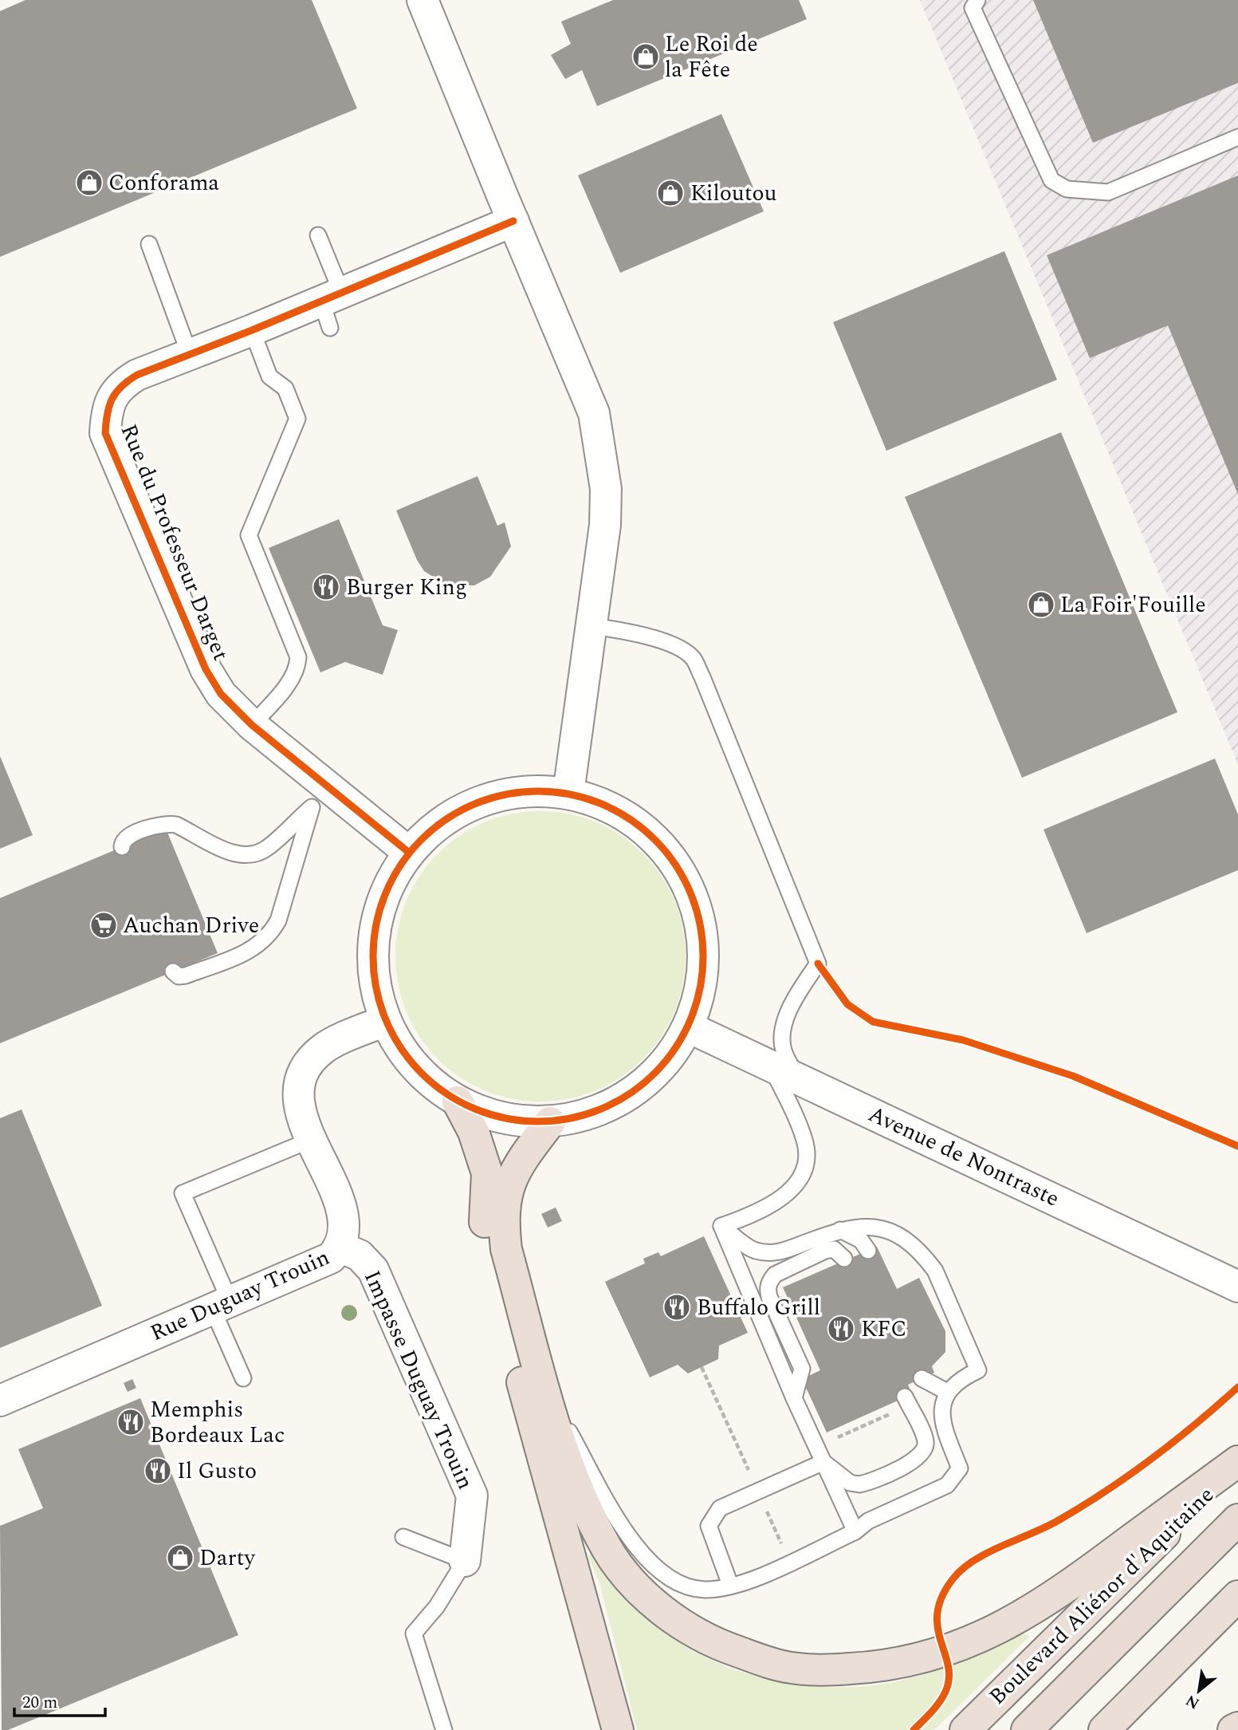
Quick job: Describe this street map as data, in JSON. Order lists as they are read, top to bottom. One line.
{"streets":{"highway":["Boulevard Aliénor d'Aquitaine"],"street":["Rue du Professeur Darget","Avenue de Nontraste","Rue Duguay Trouin","Impasse Duguay Trouin"]},"crossings":[["Rue Duguay Trouin","Impasse Duguay Trouin"]],"places":{"shop":["Le Roi de la Fête","Conforama","Kiloutou","La Foir'Fouille","Darty"],"restaurant":["Burger King","Buffalo Grill","KFC","Memphis Bordeaux Lac","Il Gusto"],"supermarket":["Auchan Drive"]},"scale_bar":"20 m","north":"bottom left"}
